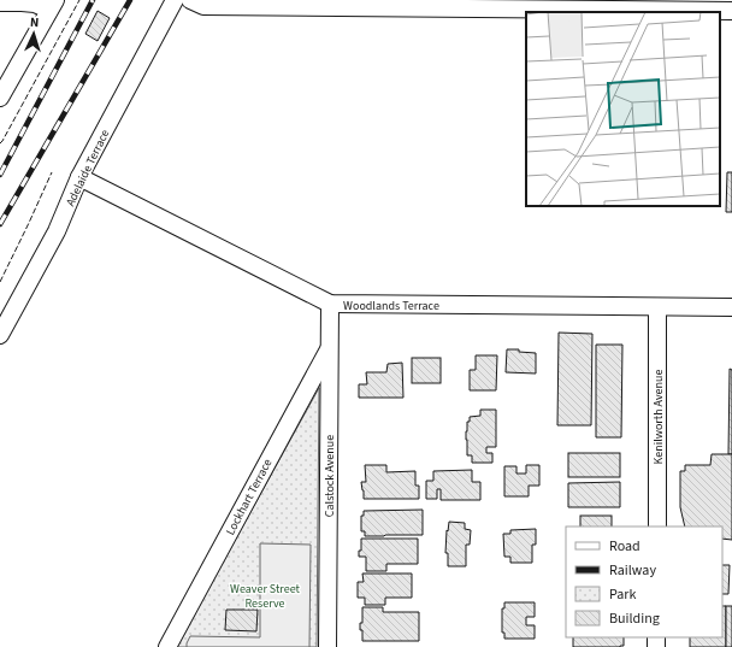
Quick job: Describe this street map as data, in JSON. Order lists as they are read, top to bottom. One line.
{"streets":{"street":["Adelaide Terrace","Woodlands Terrace","Kenilworth Avenue","Calstock Avenue","Lockhart Terrace"]},"crossings":[["Adelaide Terrace","Woodlands Terrace"],["Woodlands Terrace","Kenilworth Avenue"],["Woodlands Terrace","Calstock Avenue"],["Calstock Avenue","Lockhart Terrace"]],"parks":["Weaver Street Reserve"],"legend":["Road","Railway","Park","Building"],"north":"top"}
